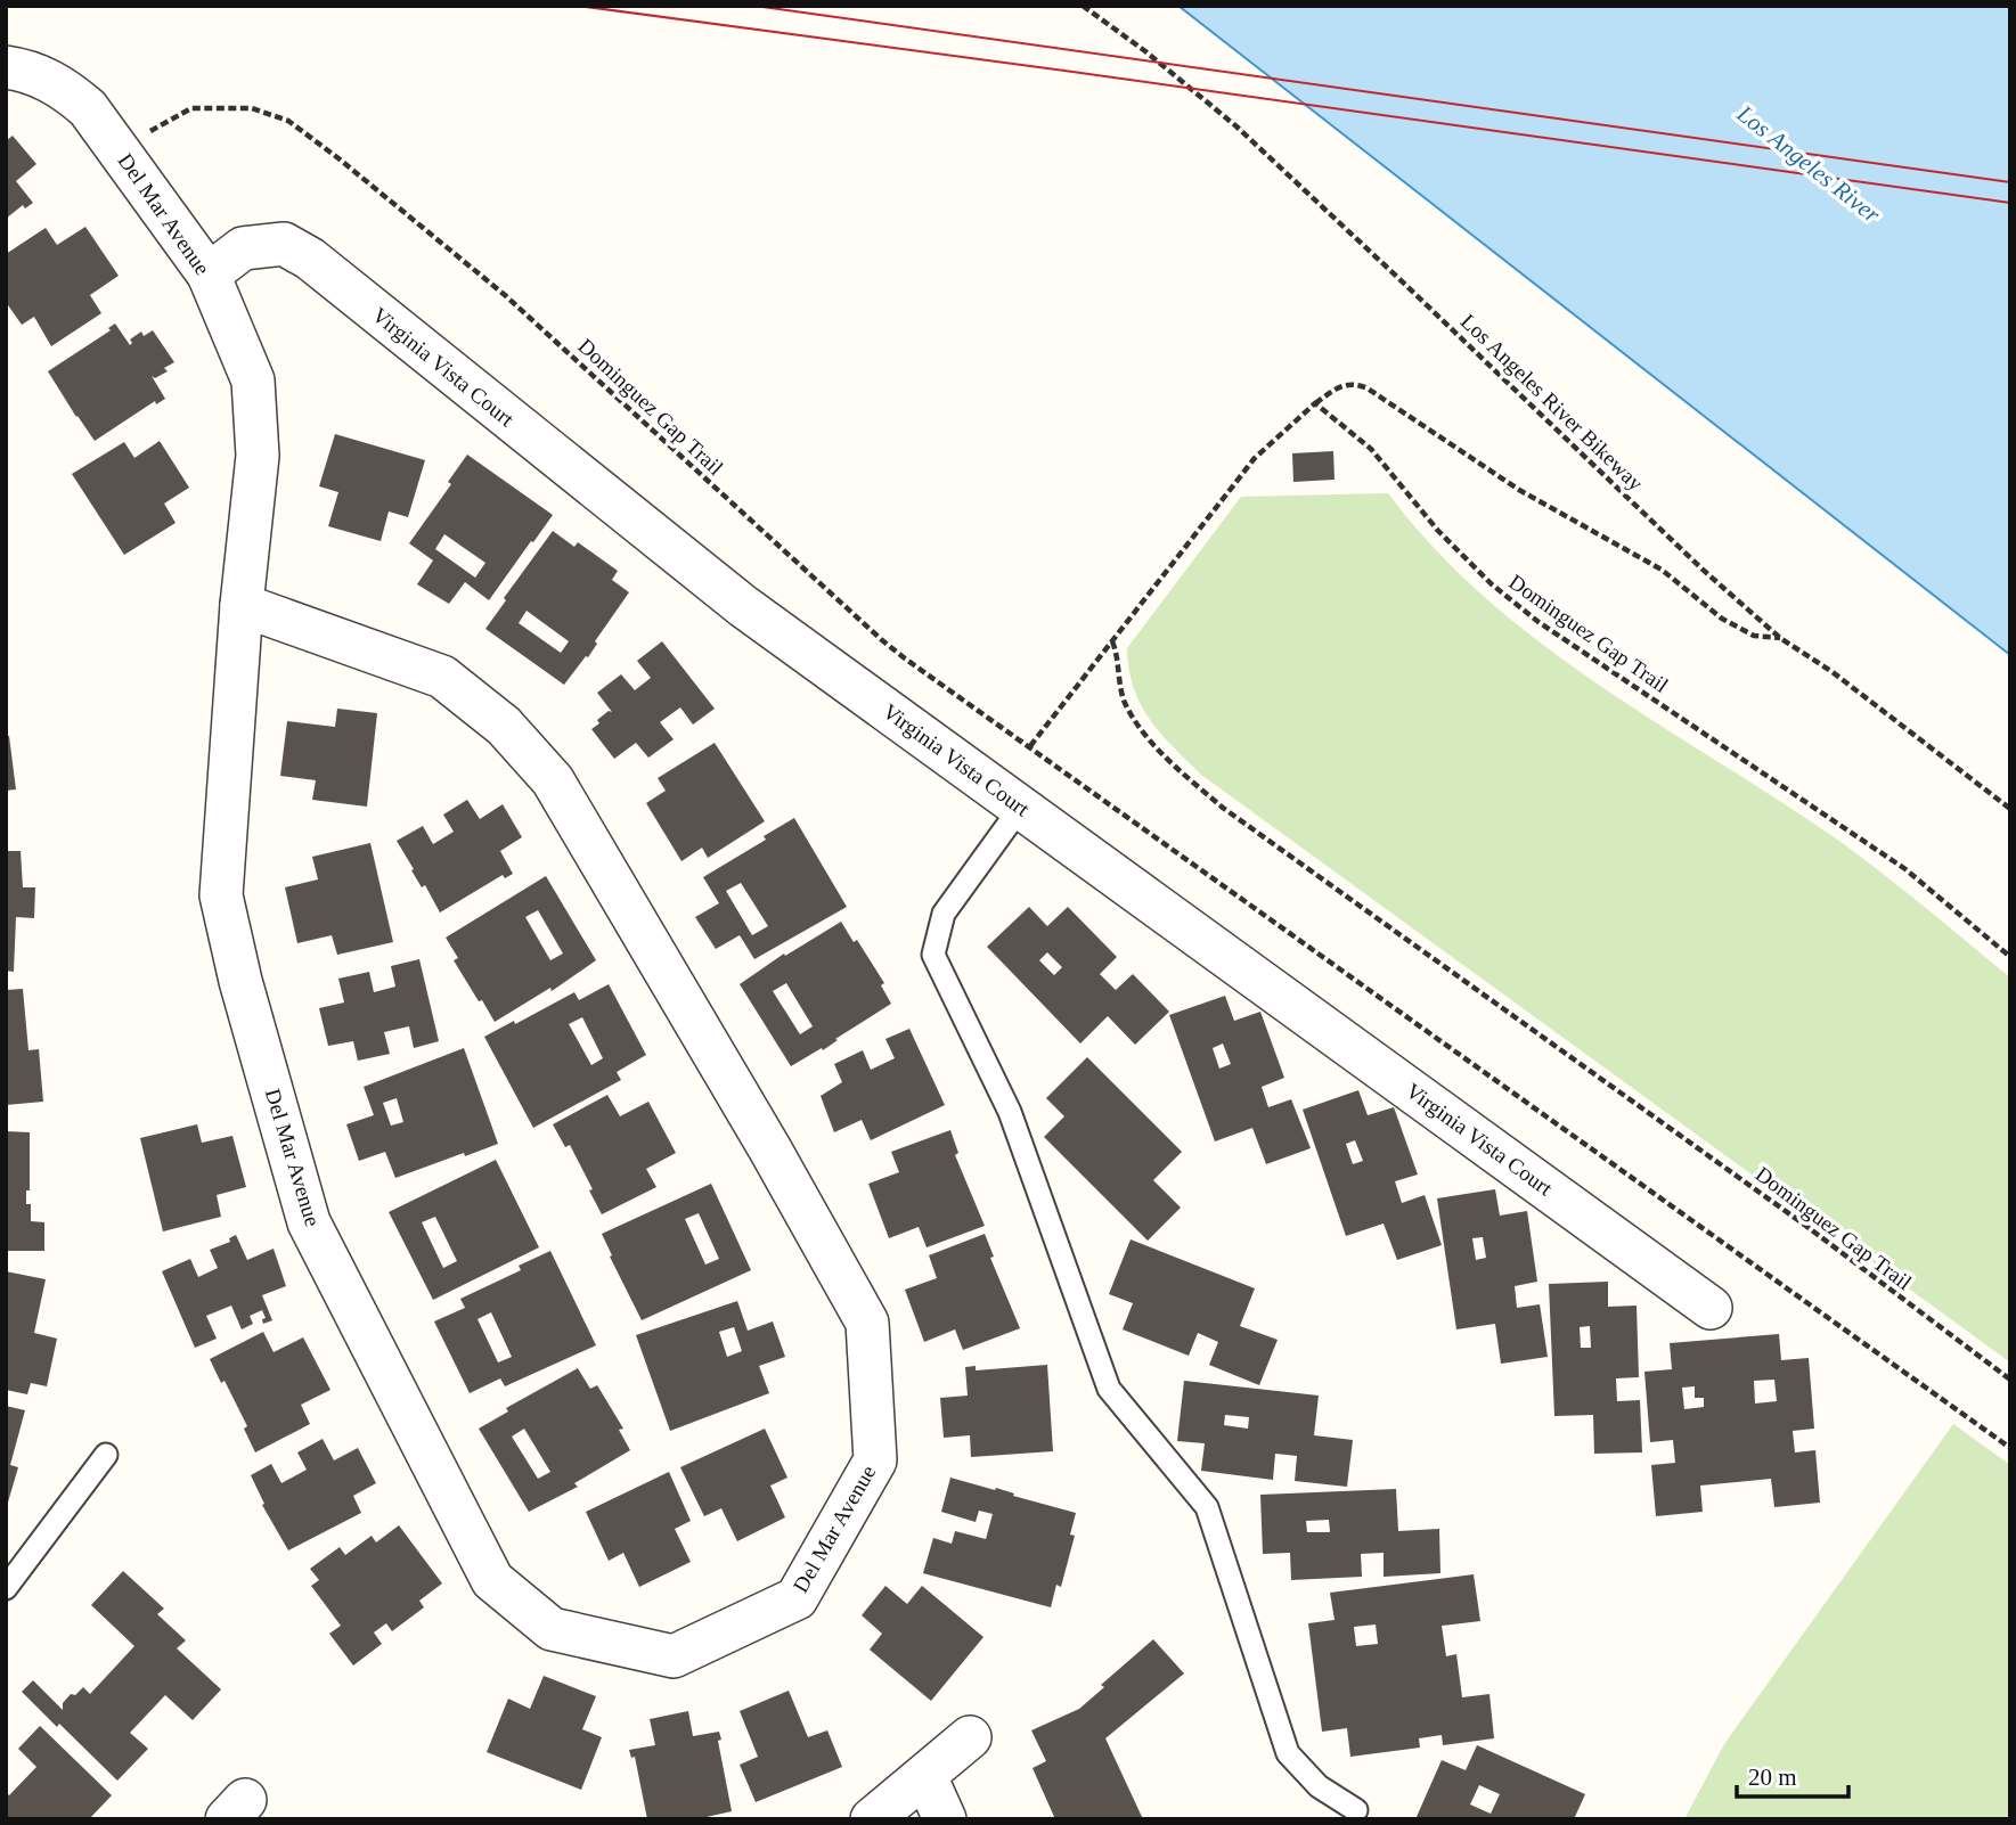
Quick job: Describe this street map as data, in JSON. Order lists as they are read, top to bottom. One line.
{"streets":{"street":["Del Mar Avenue","Virginia Vista Court"],"path":["Los Angeles River Bikeway","Dominguez Gap Trail"]},"crossings":[["Del Mar Avenue","Virginia Vista Court"],["Del Mar Avenue","Dominguez Gap Trail"]],"water":["Los Angeles River"],"scale_bar":"20 m"}
